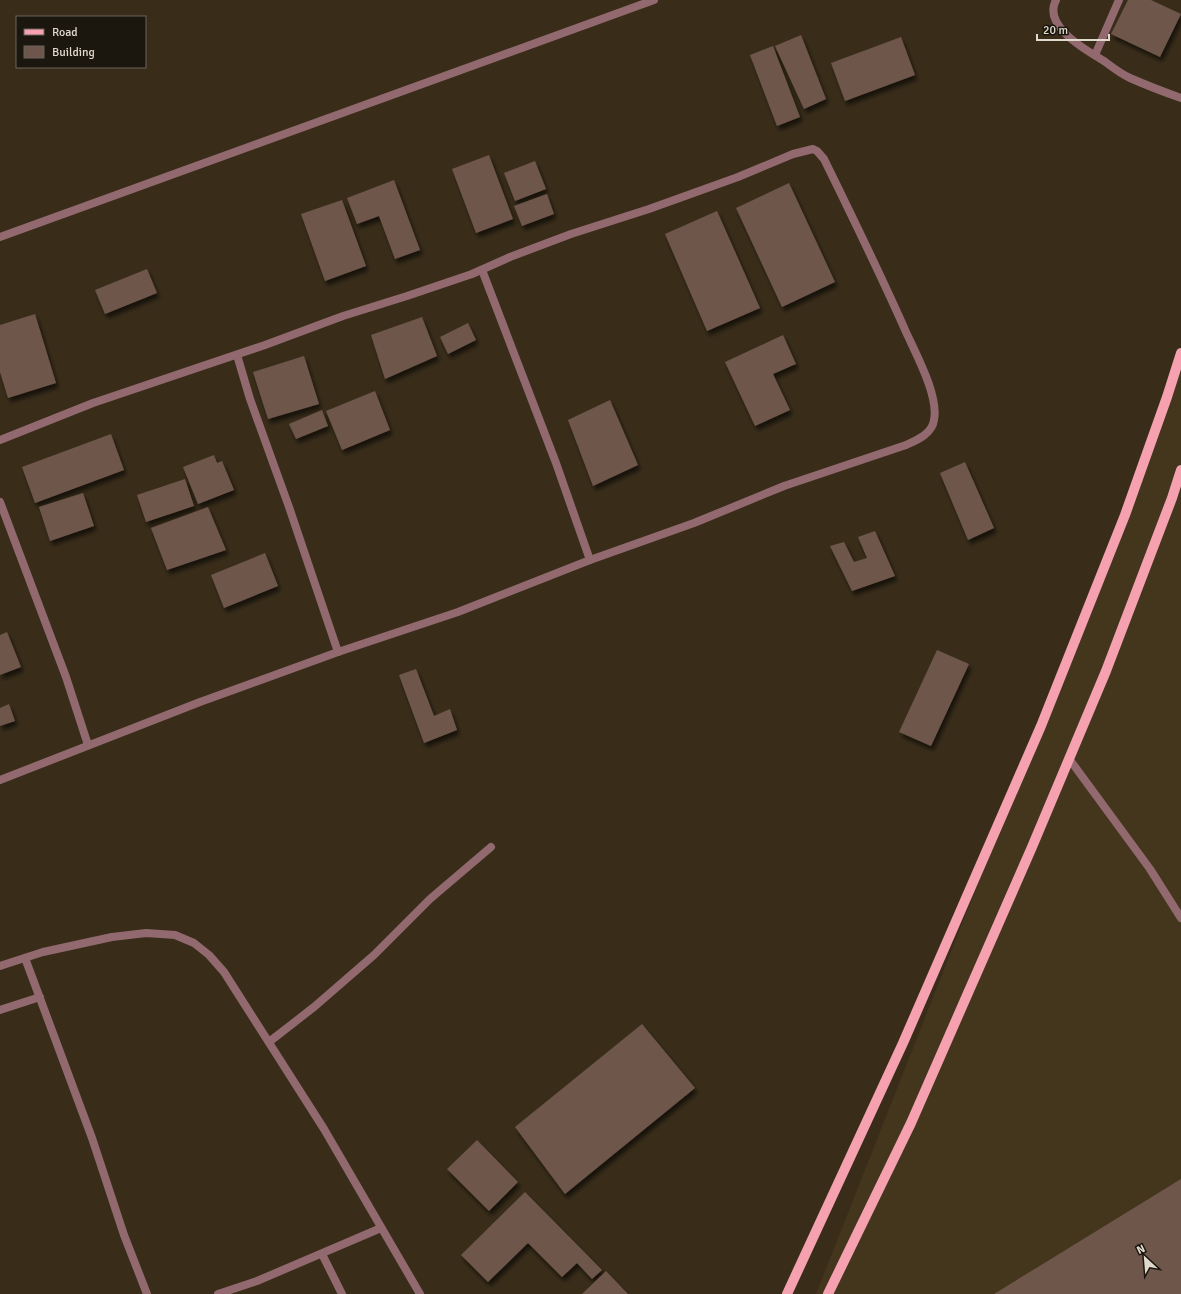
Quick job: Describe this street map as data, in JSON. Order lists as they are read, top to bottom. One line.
{"legend":["Road","Building"],"scale_bar":"20 m","north":"top left"}
